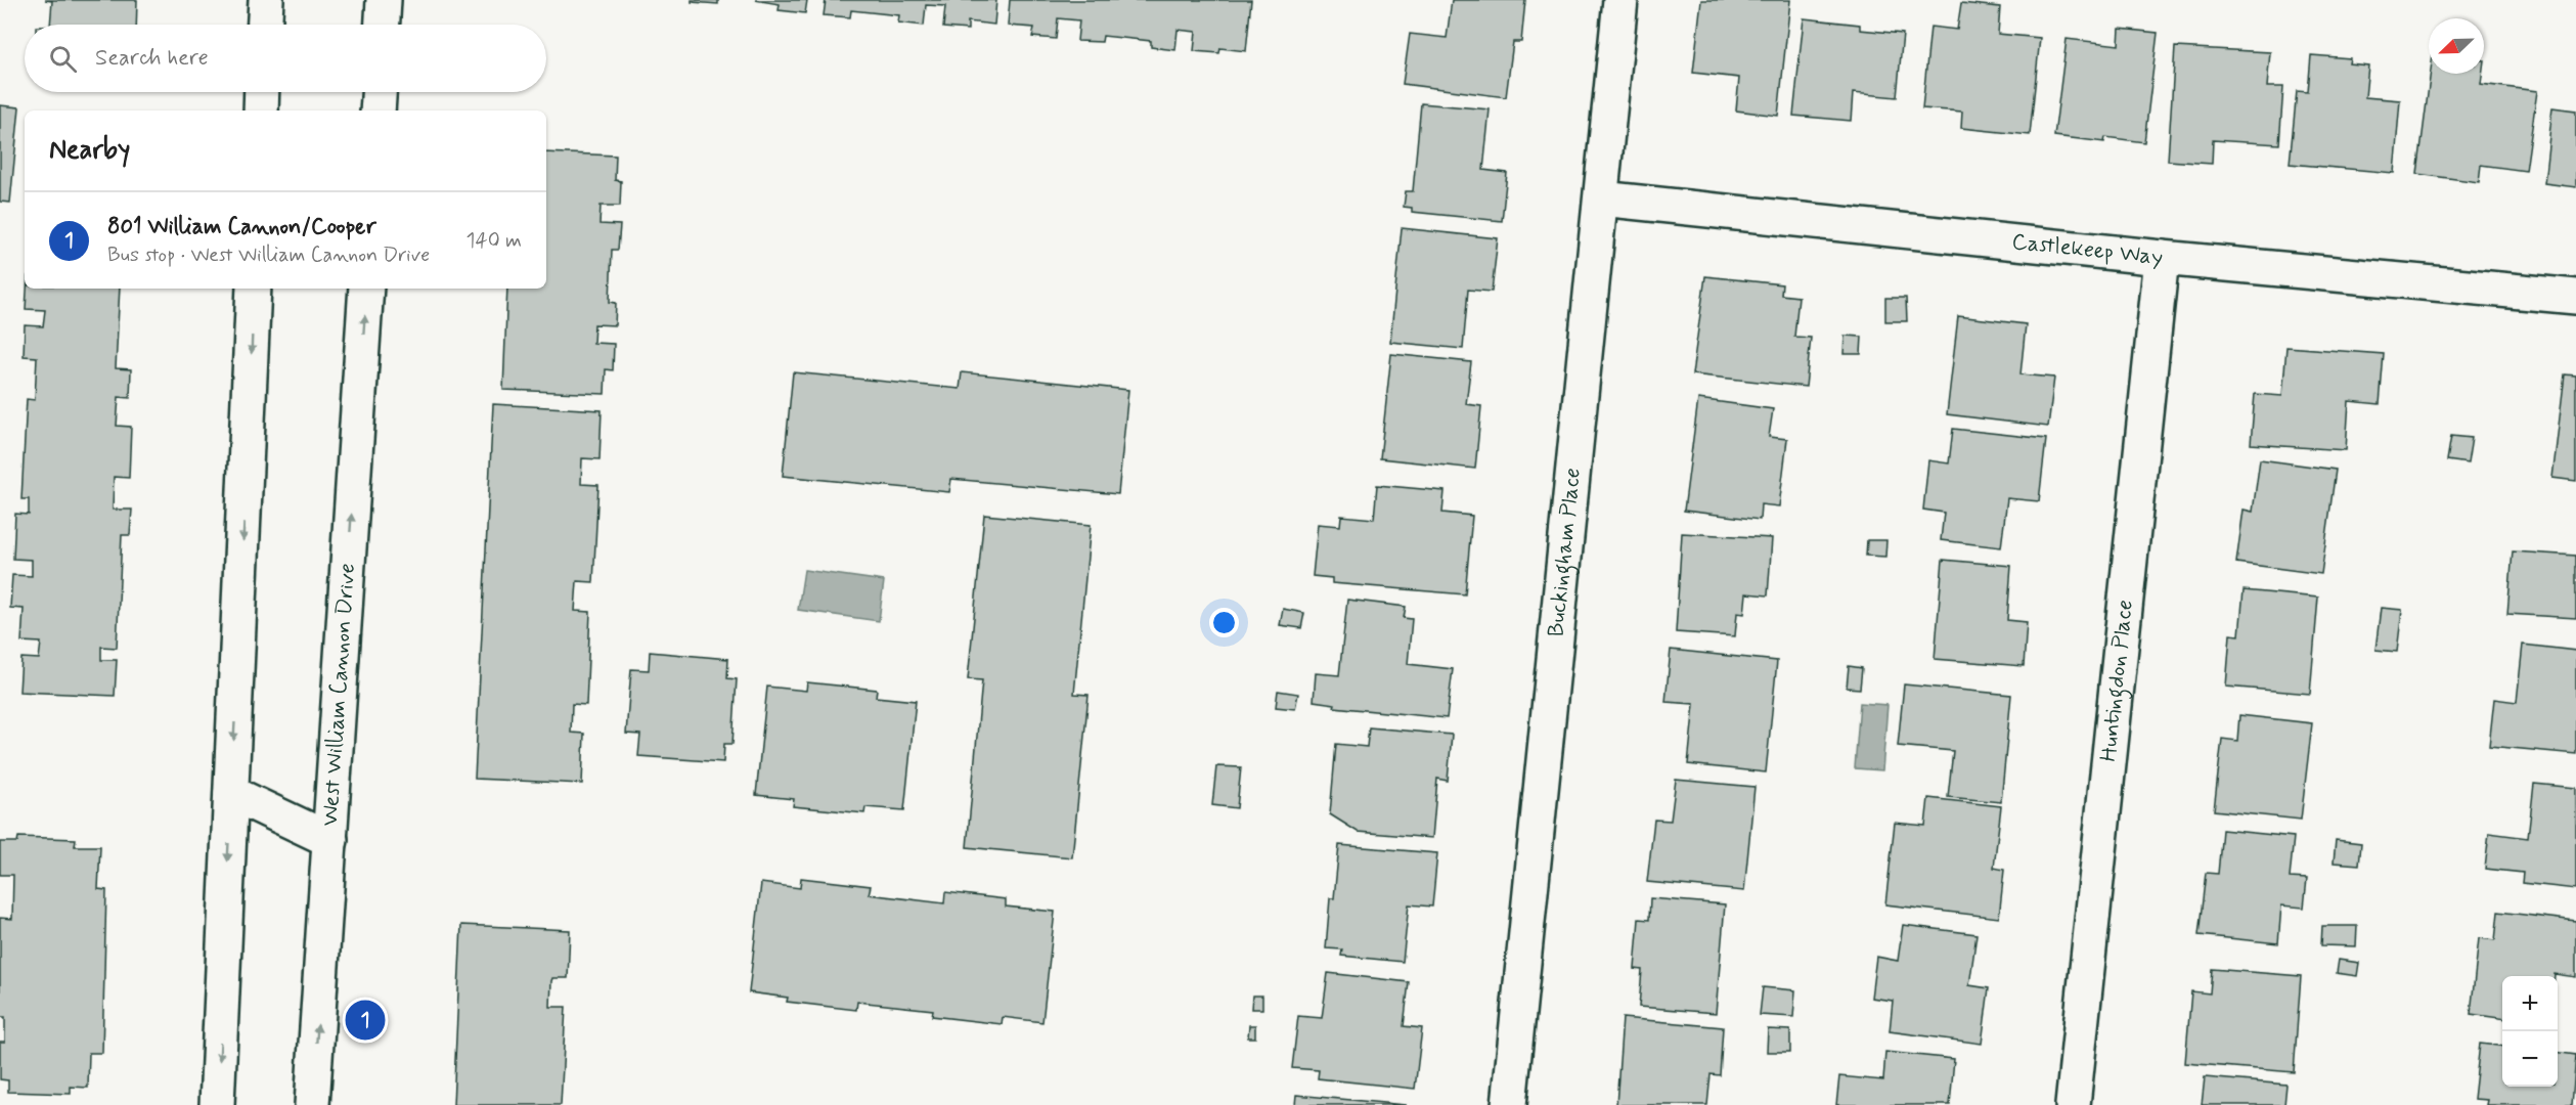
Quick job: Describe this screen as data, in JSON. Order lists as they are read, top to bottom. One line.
{"streets":{"street":["Castlekeep Way","Buckingham Place","Huntingdon Place","West William Cannon Drive"]},"crossings":[["Castlekeep Way","Buckingham Place"],["Castlekeep Way","Huntingdon Place"]],"north":"bottom left","page":{"search":"Search here","heading":"Nearby","list":[{"mark":"1","name":"801 William Cannon/Cooper","note":"Bus stop · West William Cannon Drive","value":"140 m"}],"map_buttons":["+","−"],"pins":"1"}}
